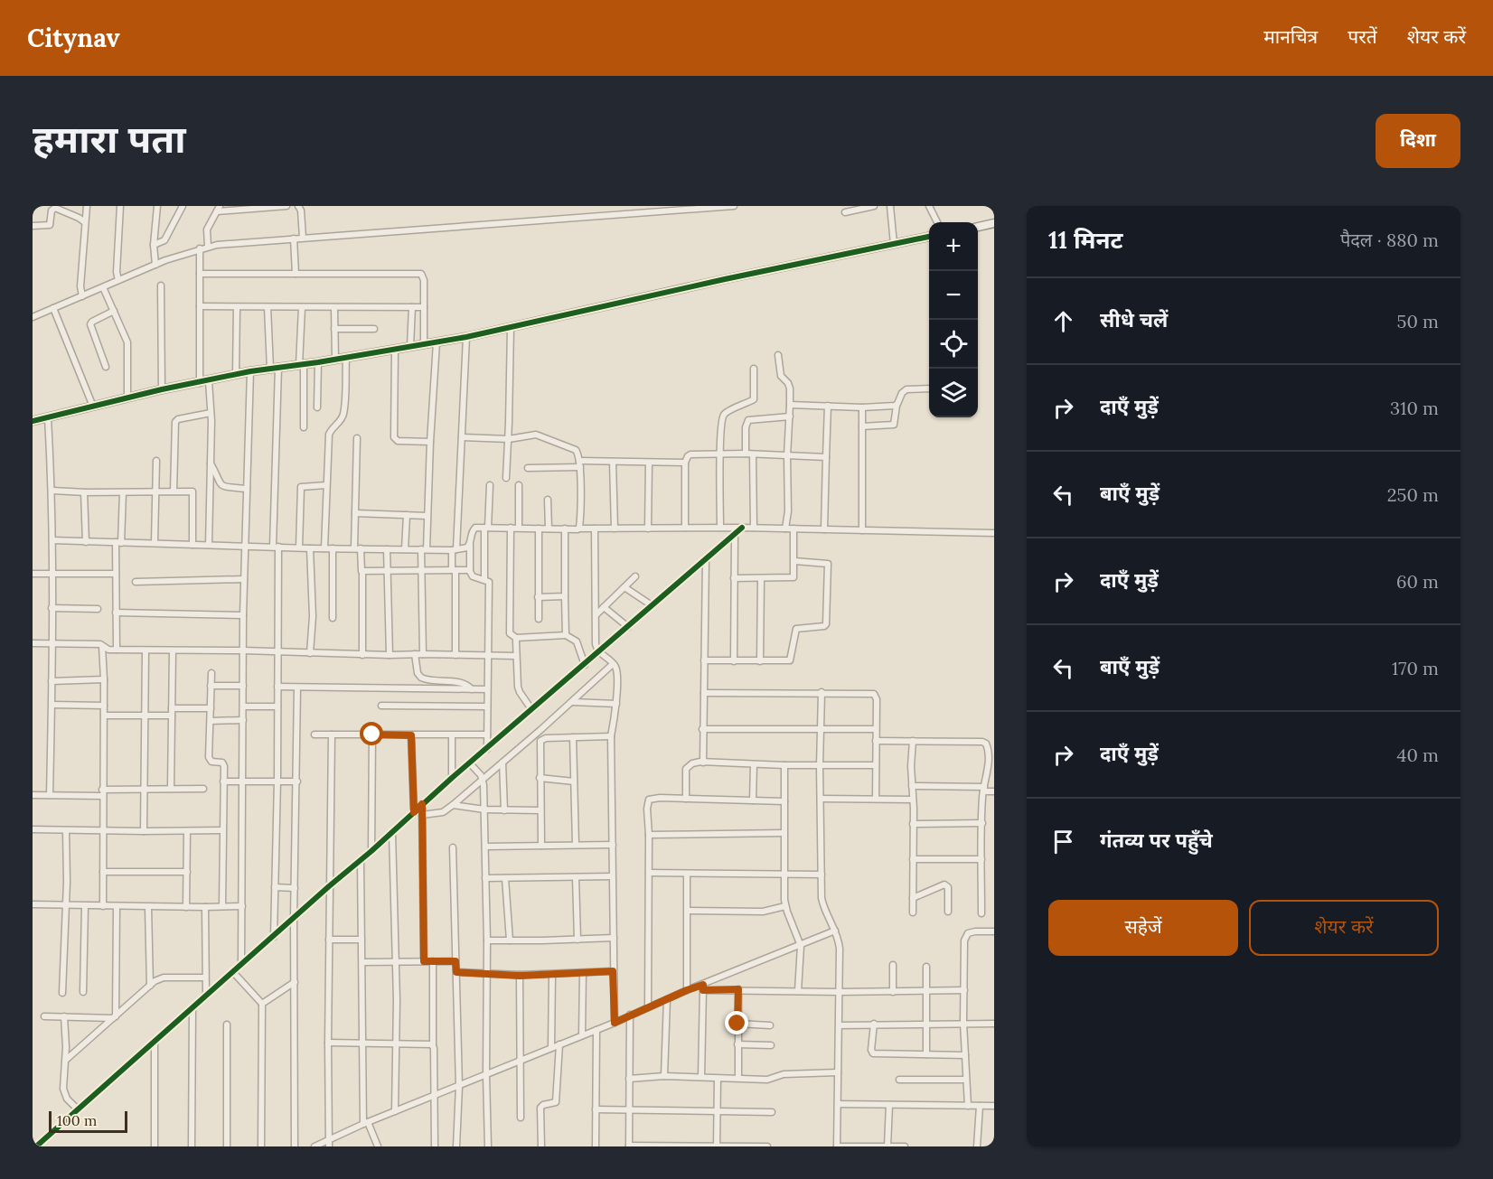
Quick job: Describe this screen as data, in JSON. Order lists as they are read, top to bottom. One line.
{"scale_bar":"100 m","page":{"header":"Citynav","nav":["मानचित्र","परतें","शेयर करें"],"buttons":["दिशा",["सहेजें","शेयर करें"]],"title":"हमारा पता","heading":["11 मिनट","पैदल · 880 m"],"map_buttons":["+","−"],"list":[["सीधे चलें","50 m"],["दाएँ मुड़ें","310 m"],["बाएँ मुड़ें","250 m"],["दाएँ मुड़ें","60 m"],["बाएँ मुड़ें","170 m"],["दाएँ मुड़ें","40 m"],"गंतव्य पर पहुँचे"],"scale":"100 m"}}
